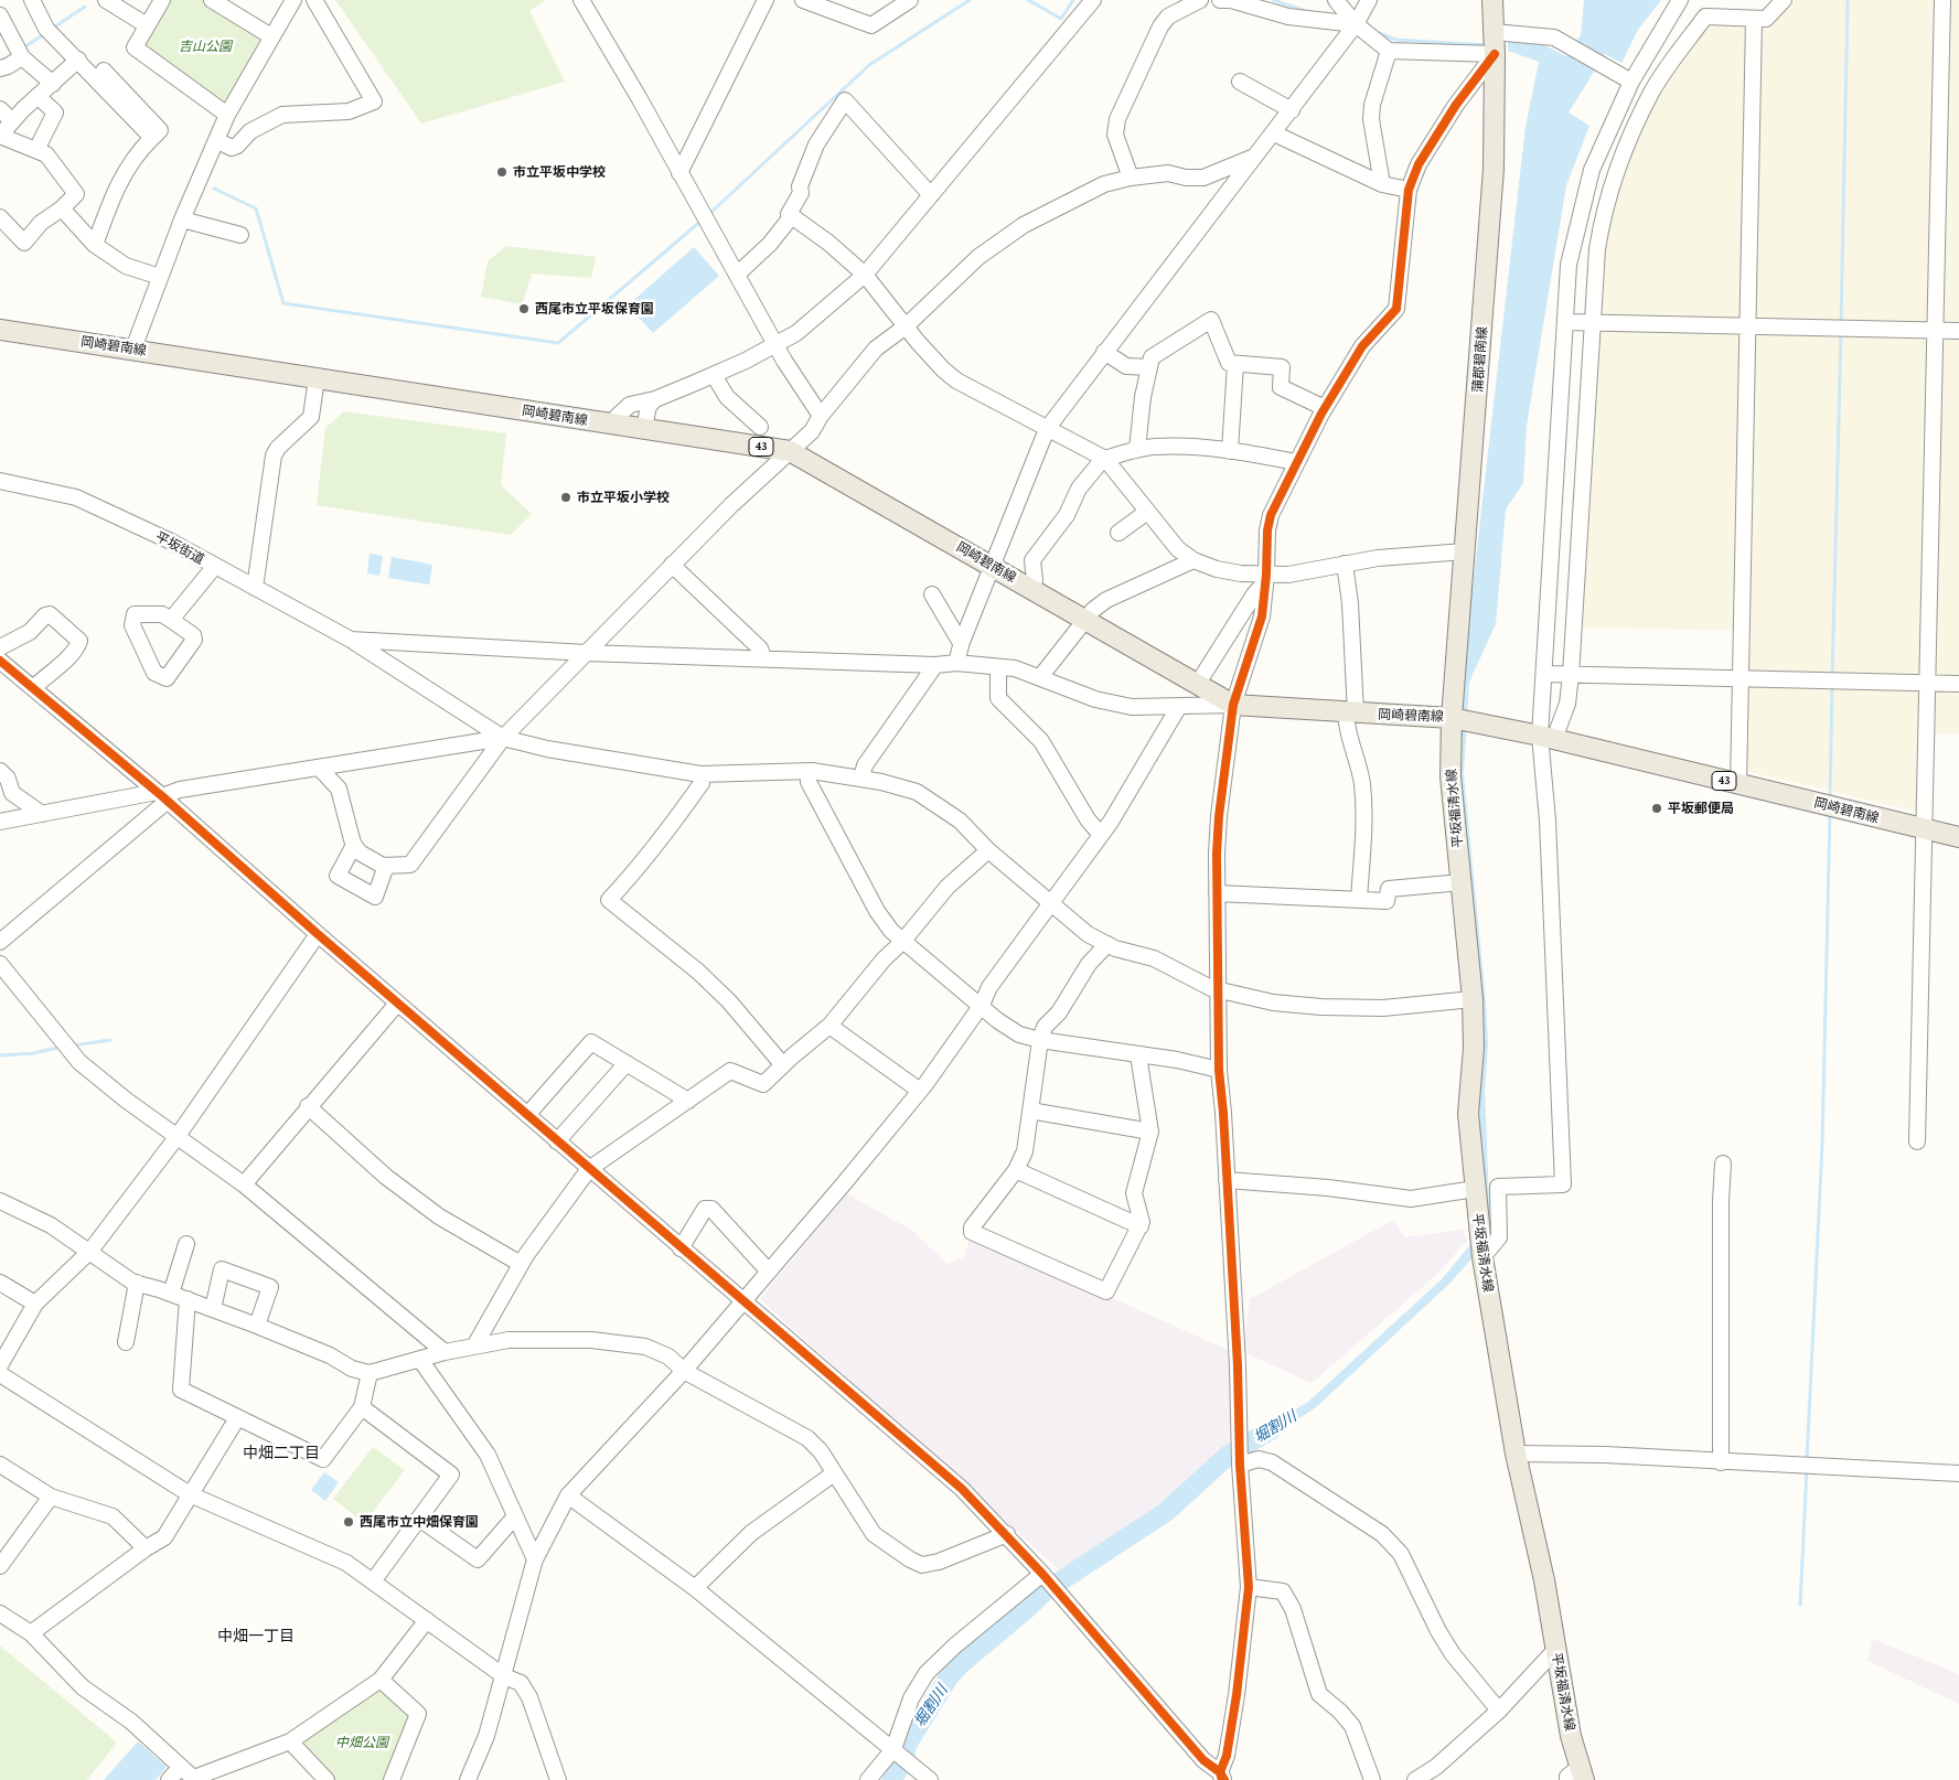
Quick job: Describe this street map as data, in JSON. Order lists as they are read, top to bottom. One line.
{"streets":{"main road":["岡崎碧南線","蒲郡碧南線","43","平坂福清水線"],"street":["平坂街道"]},"crossings":[["岡崎碧南線","蒲郡碧南線"],["岡崎碧南線","平坂福清水線"],["蒲郡碧南線","平坂福清水線"]],"districts":["中畑二丁目","中畑一丁目"],"water":["堀割川"],"parks":["吉山公園","中畑公園"],"places":["市立平坂中学校","西尾市立平坂保育園","市立平坂小学校","平坂郵便局","西尾市立中畑保育園"]}
